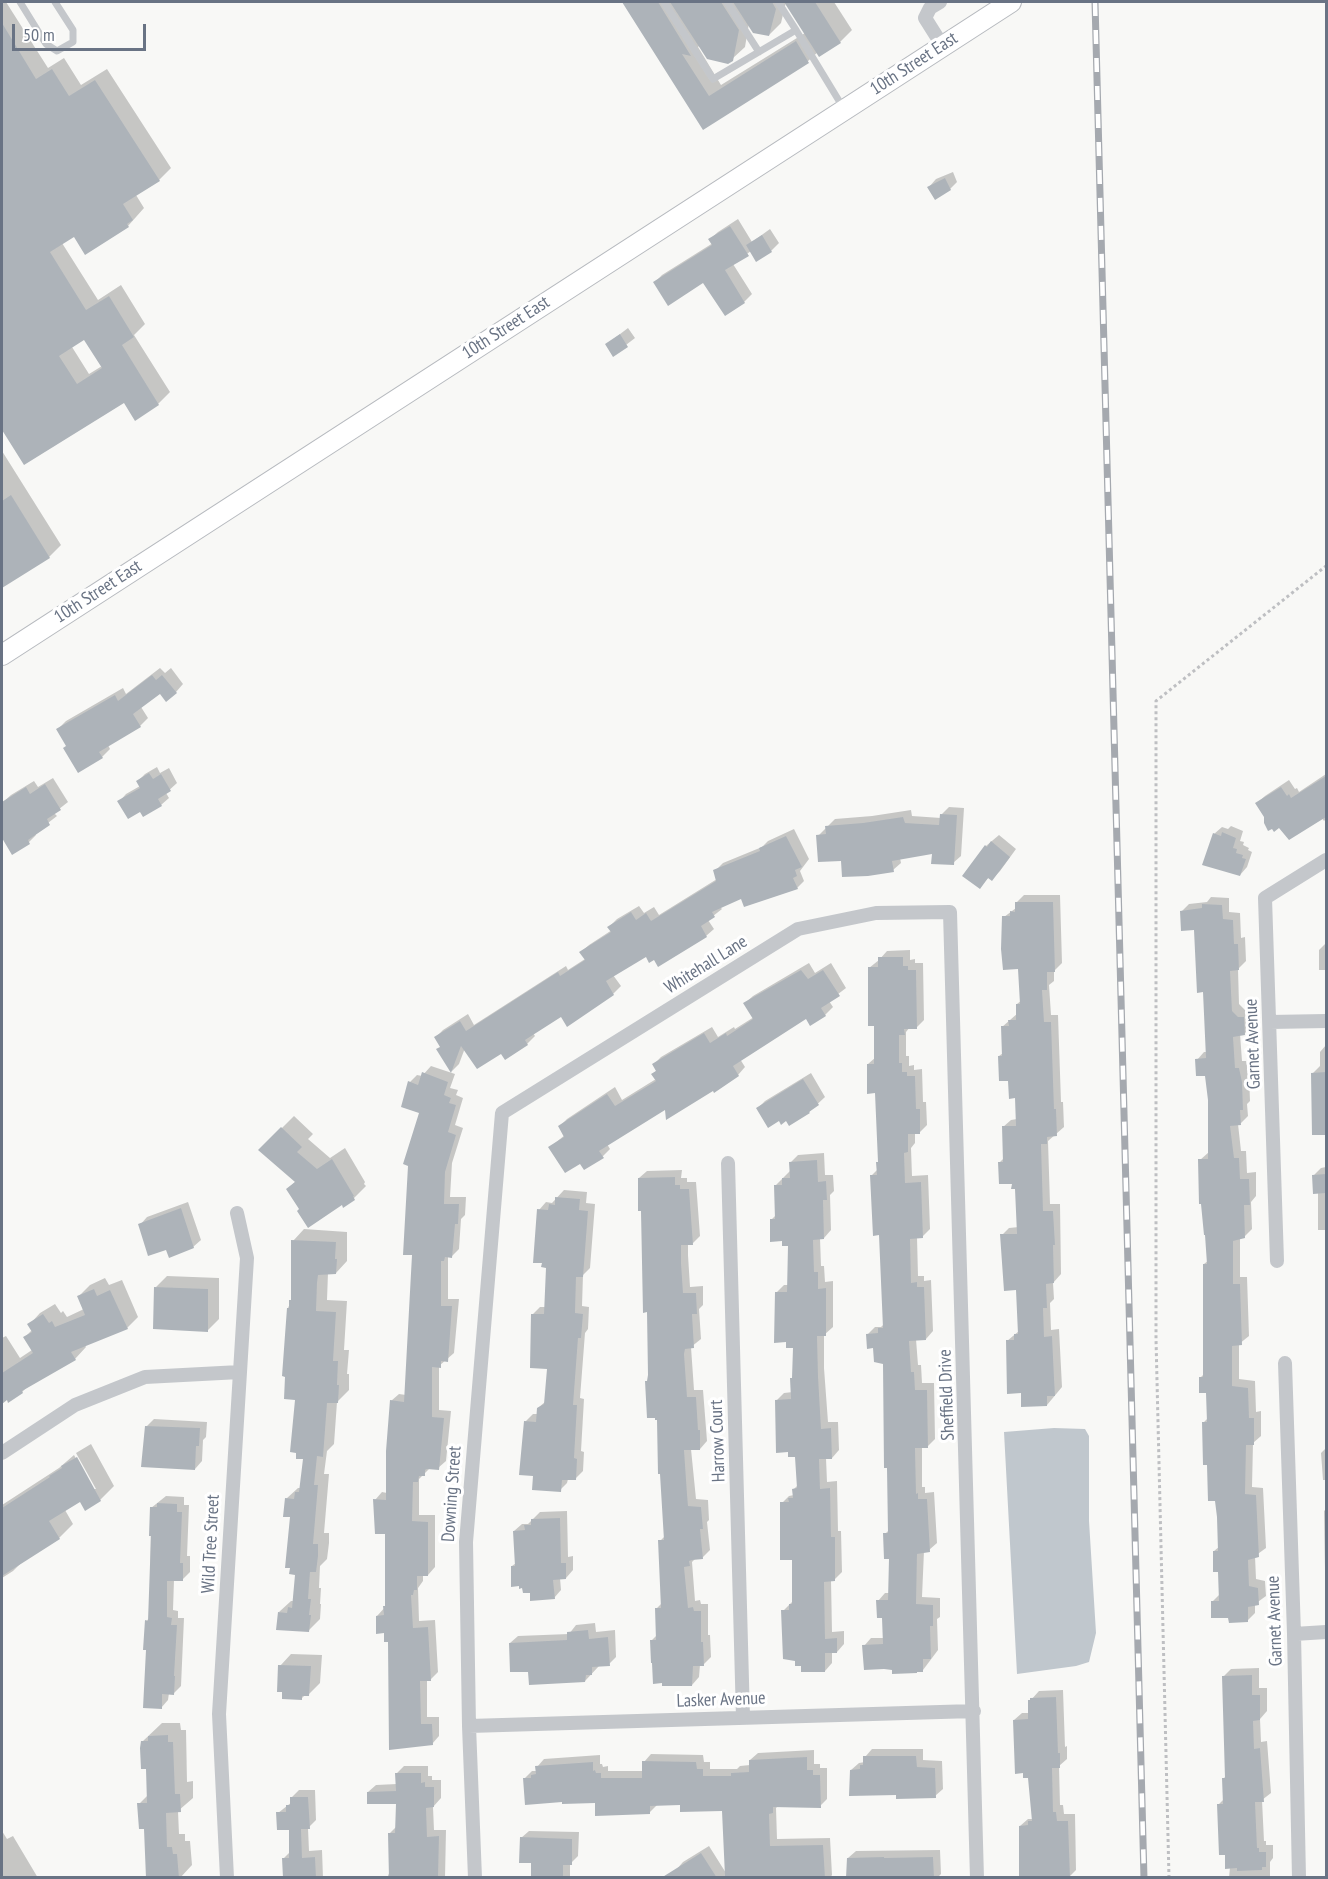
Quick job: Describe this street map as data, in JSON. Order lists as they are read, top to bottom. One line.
{"streets":{"main road":["10th Street East"],"street":["Whitehall Lane","Garnet Avenue","Sheffield Drive","Harrow Court","Downing Street","Wild Tree Street","Lasker Avenue"]},"crossings":[["Whitehall Lane","Sheffield Drive"],["Whitehall Lane","Downing Street"],["Sheffield Drive","Lasker Avenue"],["Harrow Court","Lasker Avenue"],["Downing Street","Lasker Avenue"]],"scale_bar":"50 m"}
